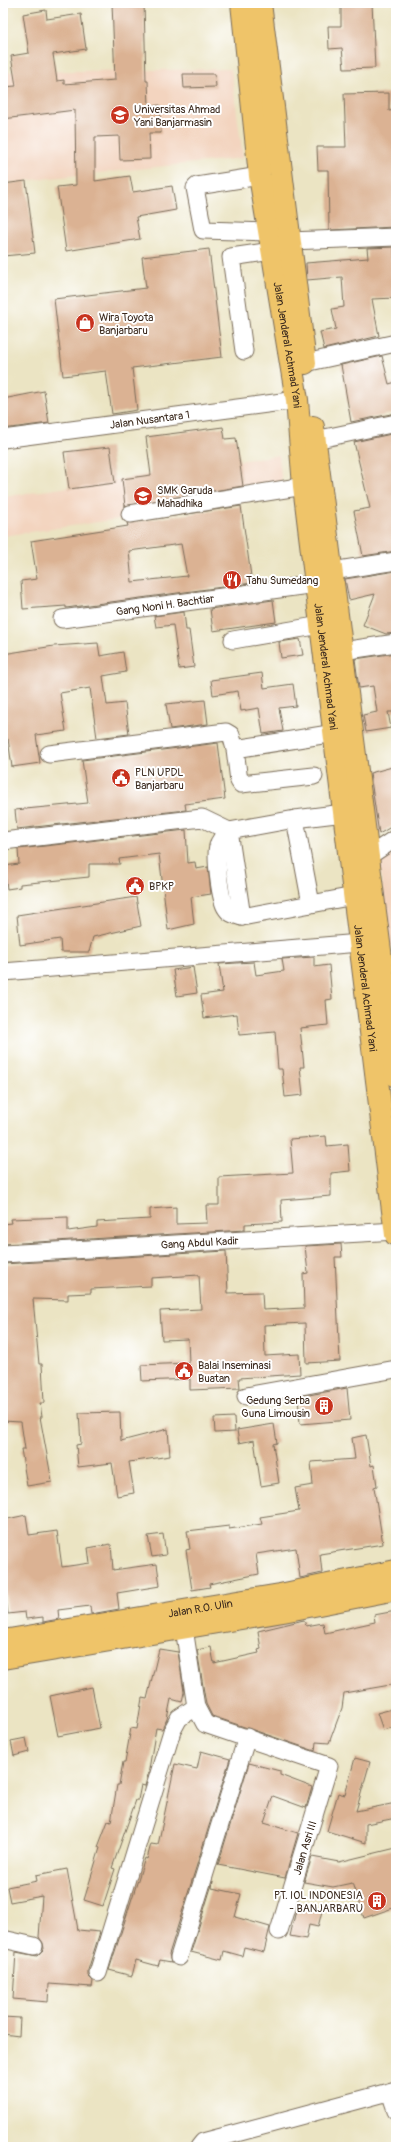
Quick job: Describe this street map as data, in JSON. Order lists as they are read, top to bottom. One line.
{"streets":{"main road":["Jalan Jenderal Achmad Yani","Jalan R.O. Ulin"],"street":["Jalan Nusantara 1","Gang Noni H. Bachtiar","Gang Abdul Kadir","Jalan Asri III"]},"crossings":[["Jalan Jenderal Achmad Yani","Jalan Nusantara 1"],["Jalan Jenderal Achmad Yani","Gang Noni H. Bachtiar"],["Jalan Jenderal Achmad Yani","Gang Abdul Kadir"]],"places":{"school or university":["Universitas Ahmad Yani Banjarmasin","SMK Garuda Mahadhika"],"shop":["Wira Toyota Banjarbaru"],"restaurant":["Tahu Sumedang"],"public building":["PLN UPDL Banjarbaru","BPKP","Balai Inseminasi Buatan"],"building":["Gedung Serba Guna Limousin","PT. IOL INDONESIA - BANJARBARU"]}}
